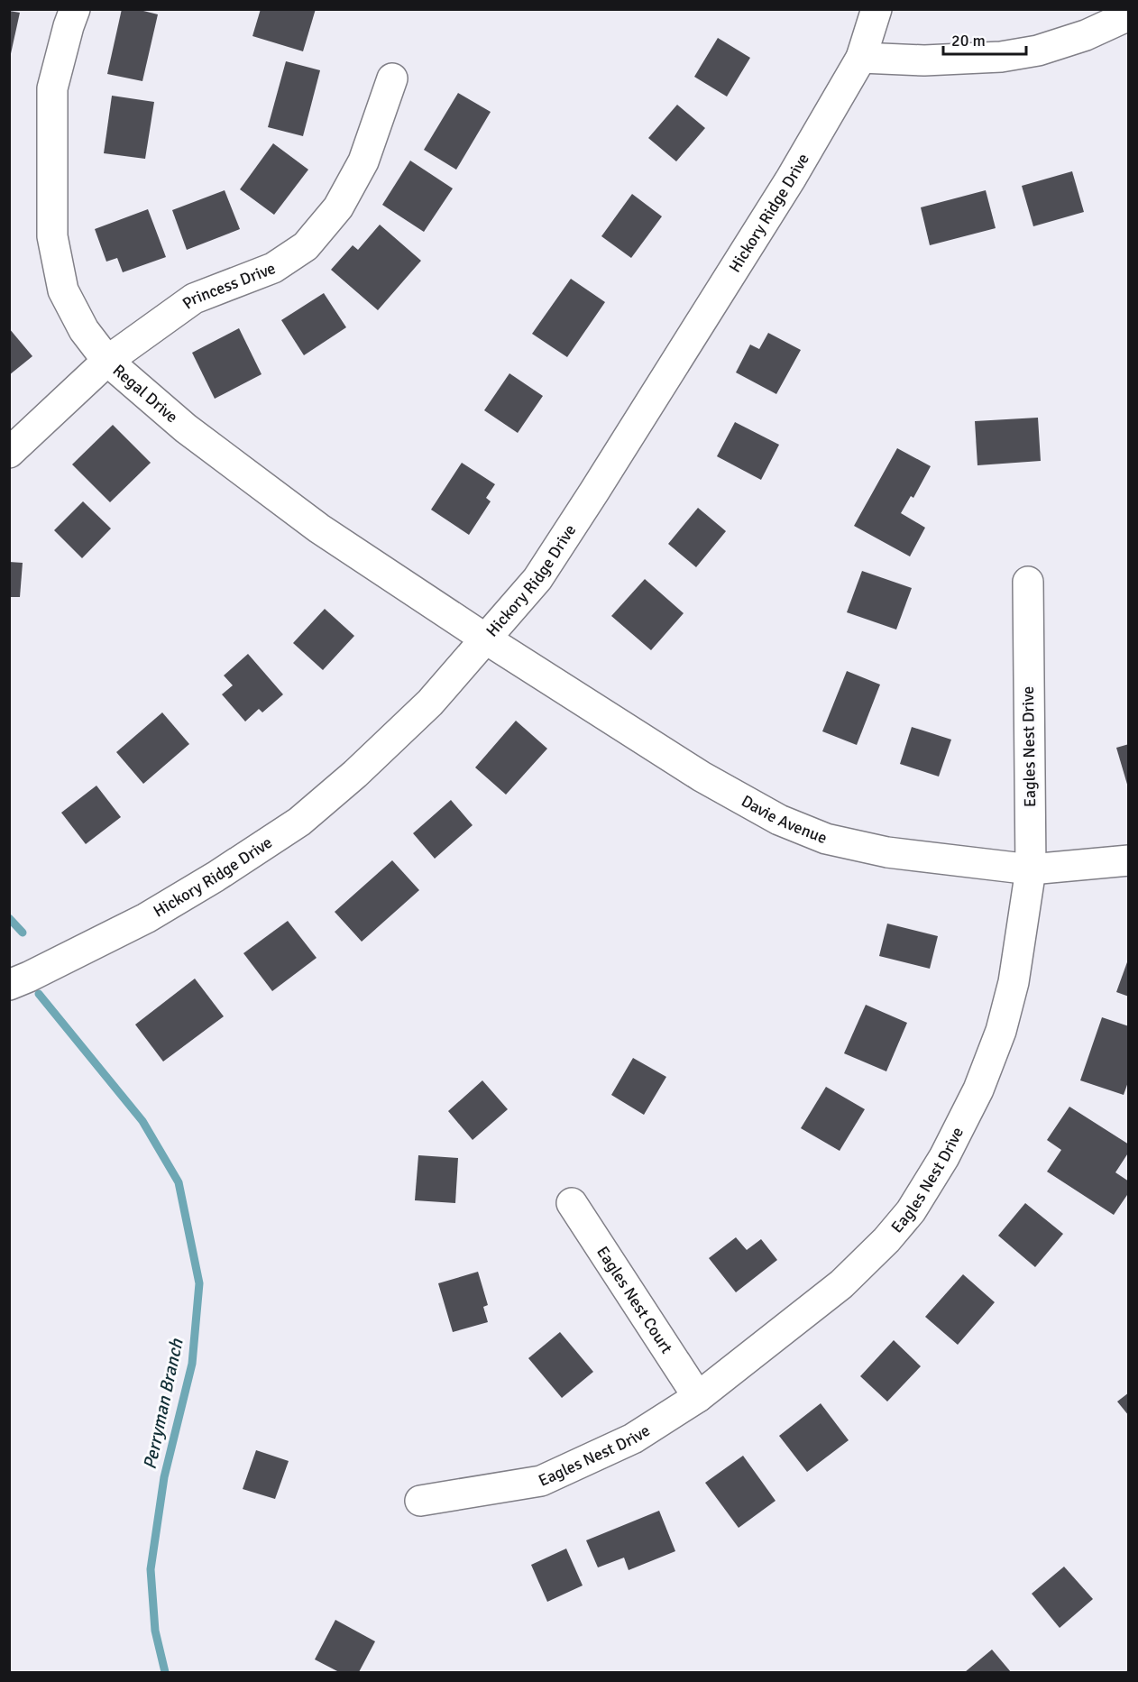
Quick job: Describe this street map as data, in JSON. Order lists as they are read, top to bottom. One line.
{"streets":{"street":["Hickory Ridge Drive","Princess Drive","Regal Drive","Eagles Nest Drive","Davie Avenue","Eagles Nest Court"]},"crossings":[["Hickory Ridge Drive","Regal Drive"],["Hickory Ridge Drive","Davie Avenue"],["Princess Drive","Regal Drive"],["Regal Drive","Davie Avenue"],["Eagles Nest Drive","Davie Avenue"],["Eagles Nest Drive","Eagles Nest Court"]],"water":["Perryman Branch"],"scale_bar":"20 m"}
